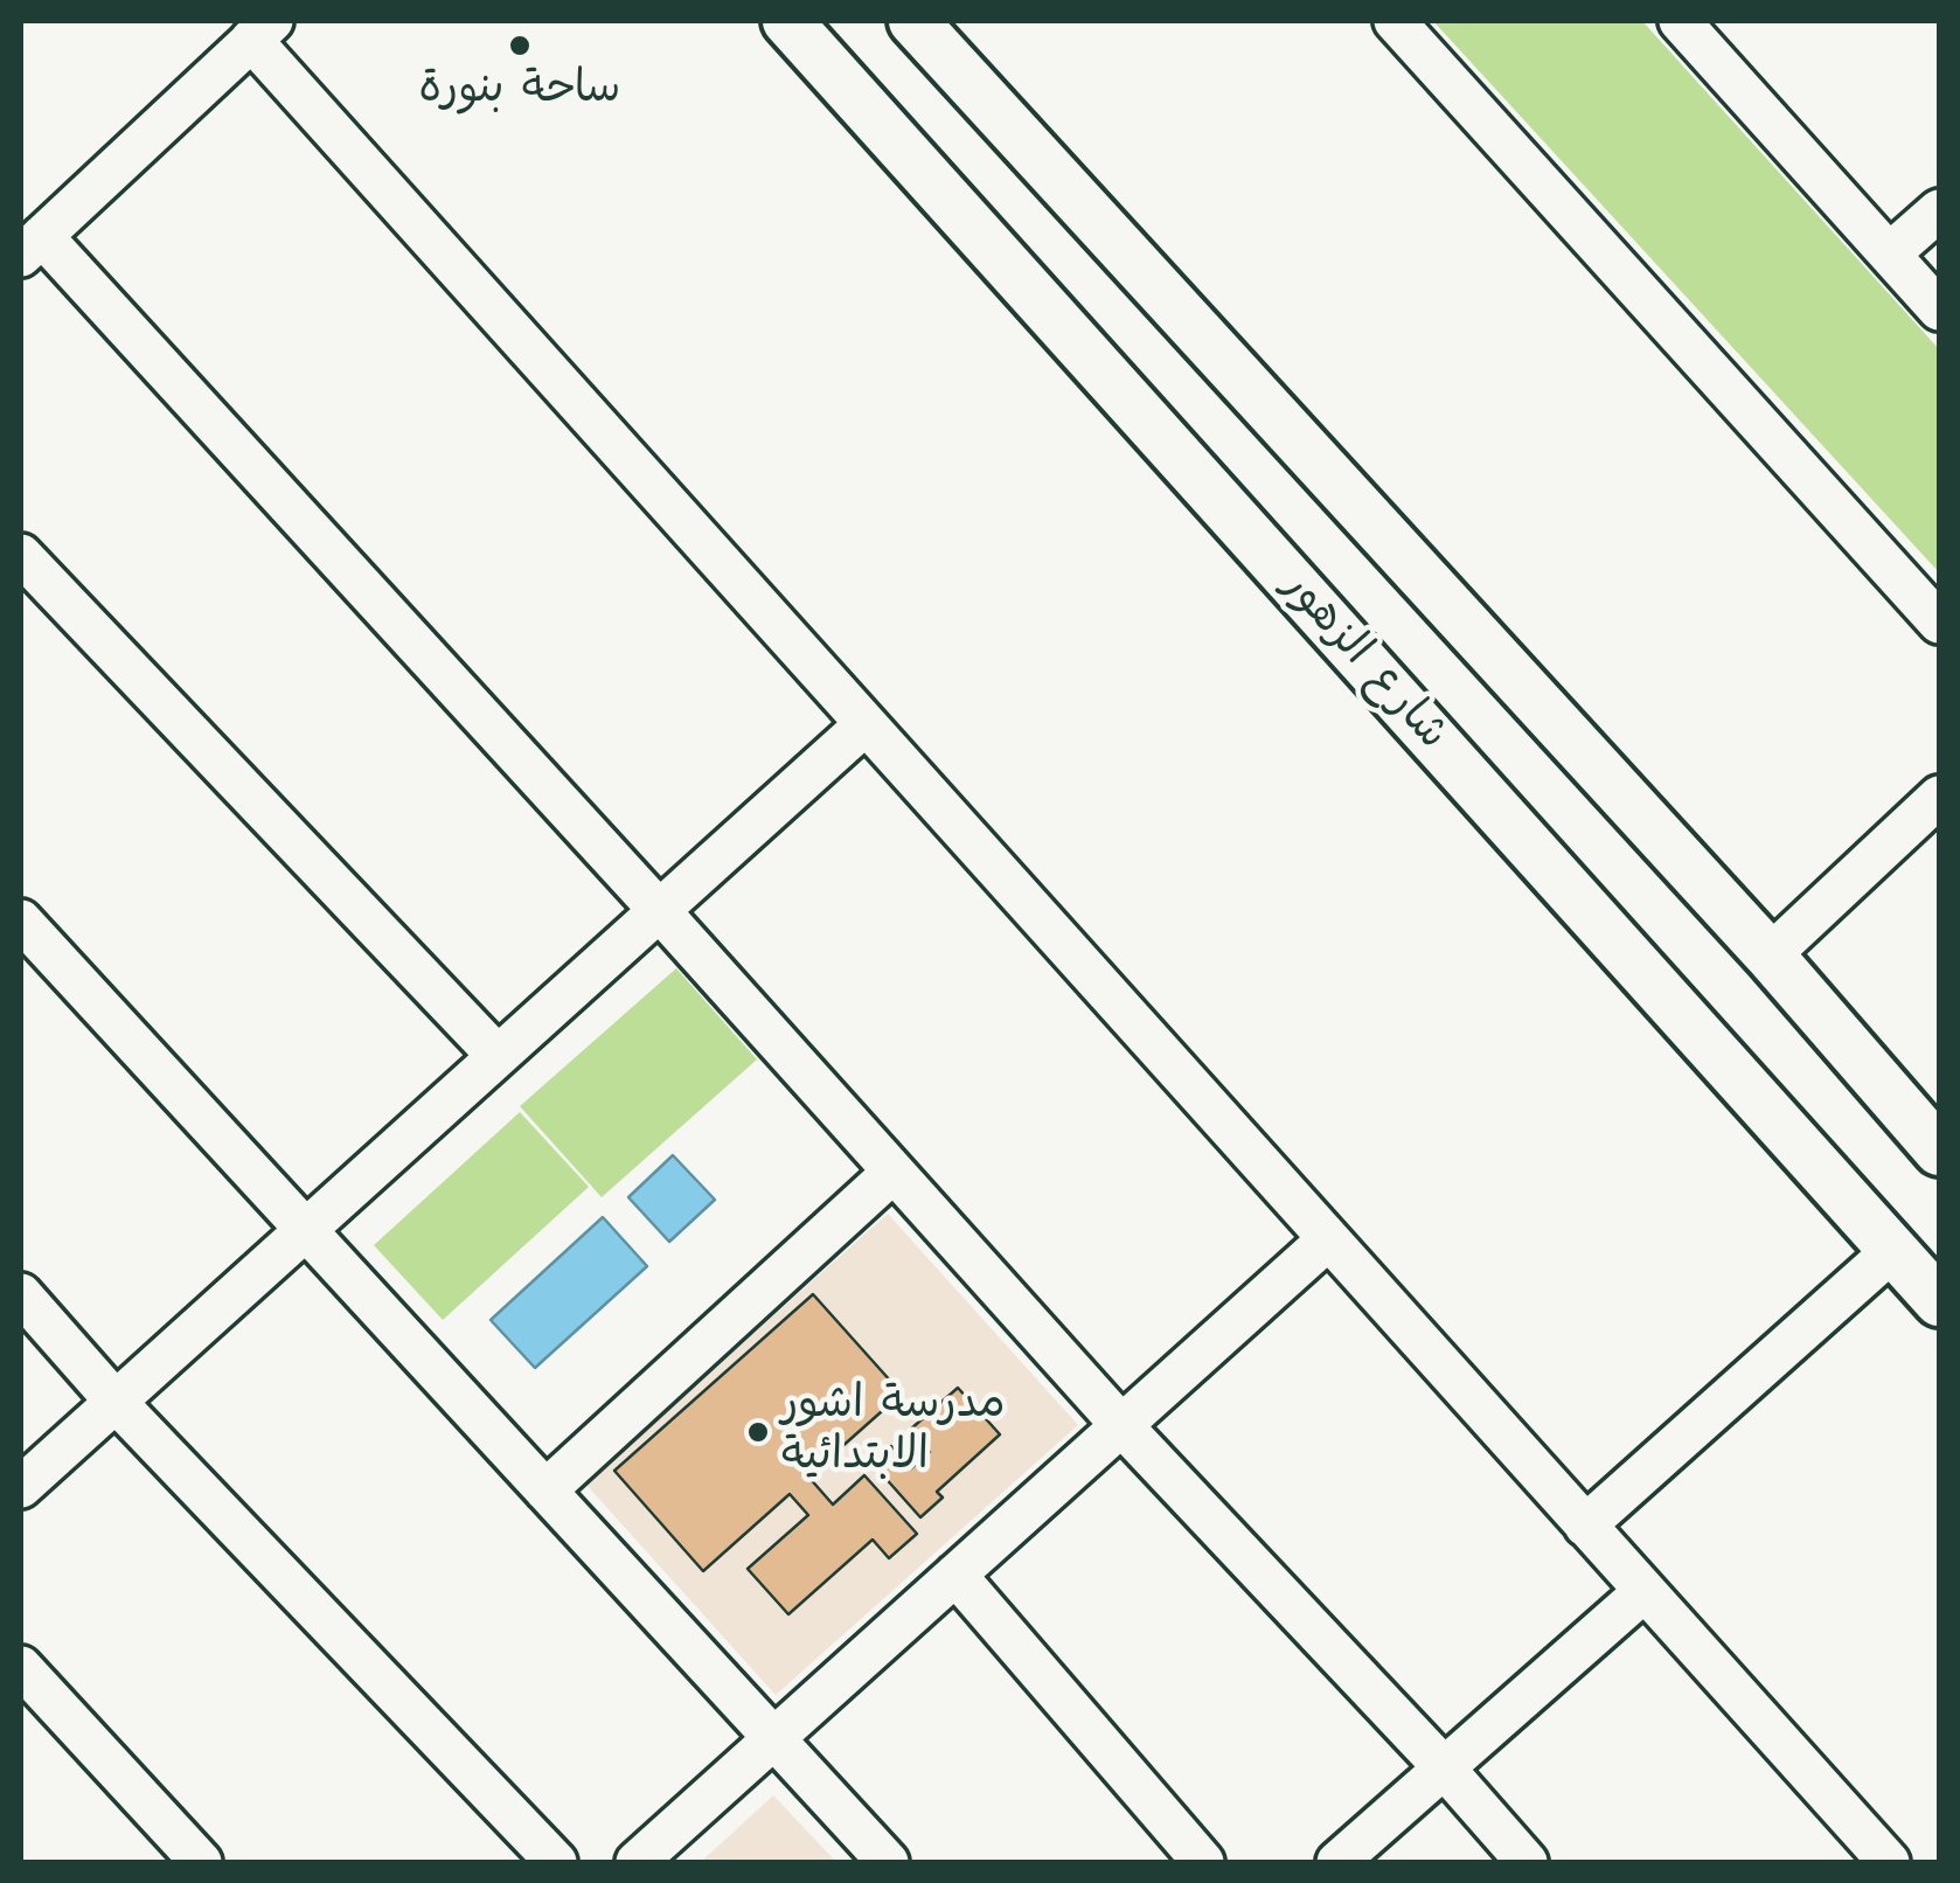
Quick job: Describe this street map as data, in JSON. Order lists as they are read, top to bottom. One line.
{"streets":{"main road":["شارع الزهور"]},"places":["ساحة بنورة","مدرسة اشور الابتدائية"]}
